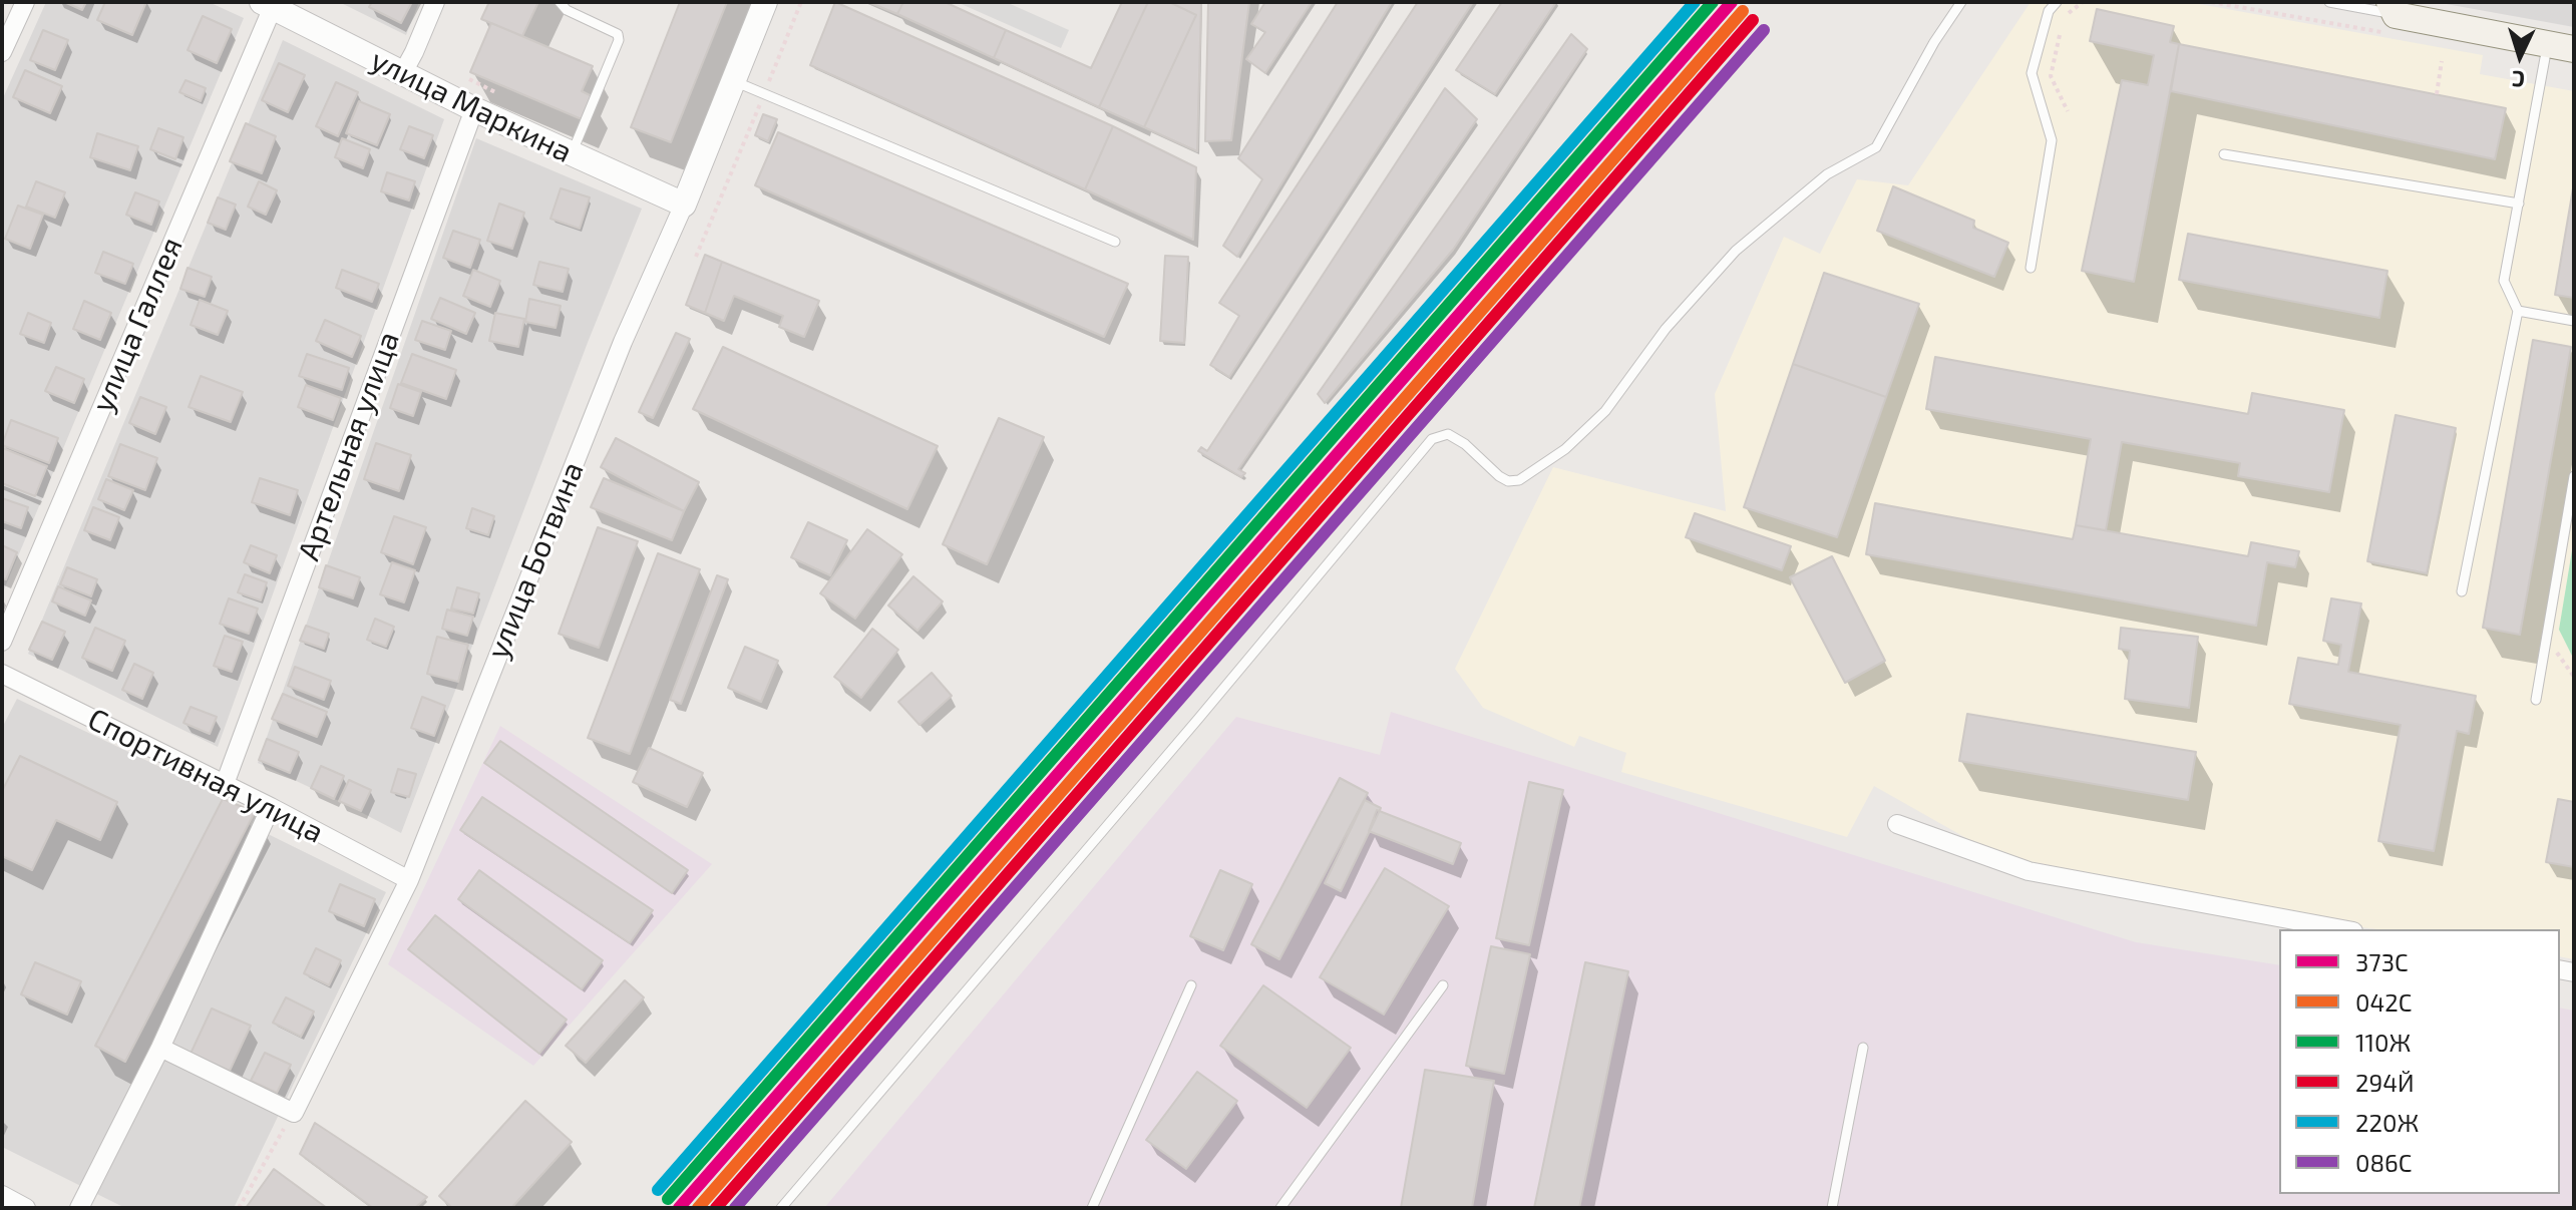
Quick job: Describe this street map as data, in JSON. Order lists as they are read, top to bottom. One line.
{"streets":{"street":["улица Маркина","улица Галлея","Артельная улица","улица Ботвина","Спортивная улица"]},"crossings":[["улица Маркина","улица Галлея"],["улица Маркина","Артельная улица"],["улица Маркина","улица Ботвина"],["Артельная улица","Спортивная улица"],["улица Ботвина","Спортивная улица"]],"lines":["transit line 373C","transit line 110Ж","transit line 220Ж","transit line 042С","transit line 294Й","transit line 086С"],"legend":["373C","042С","110Ж","294Й","220Ж","086С"],"north":"bottom"}
